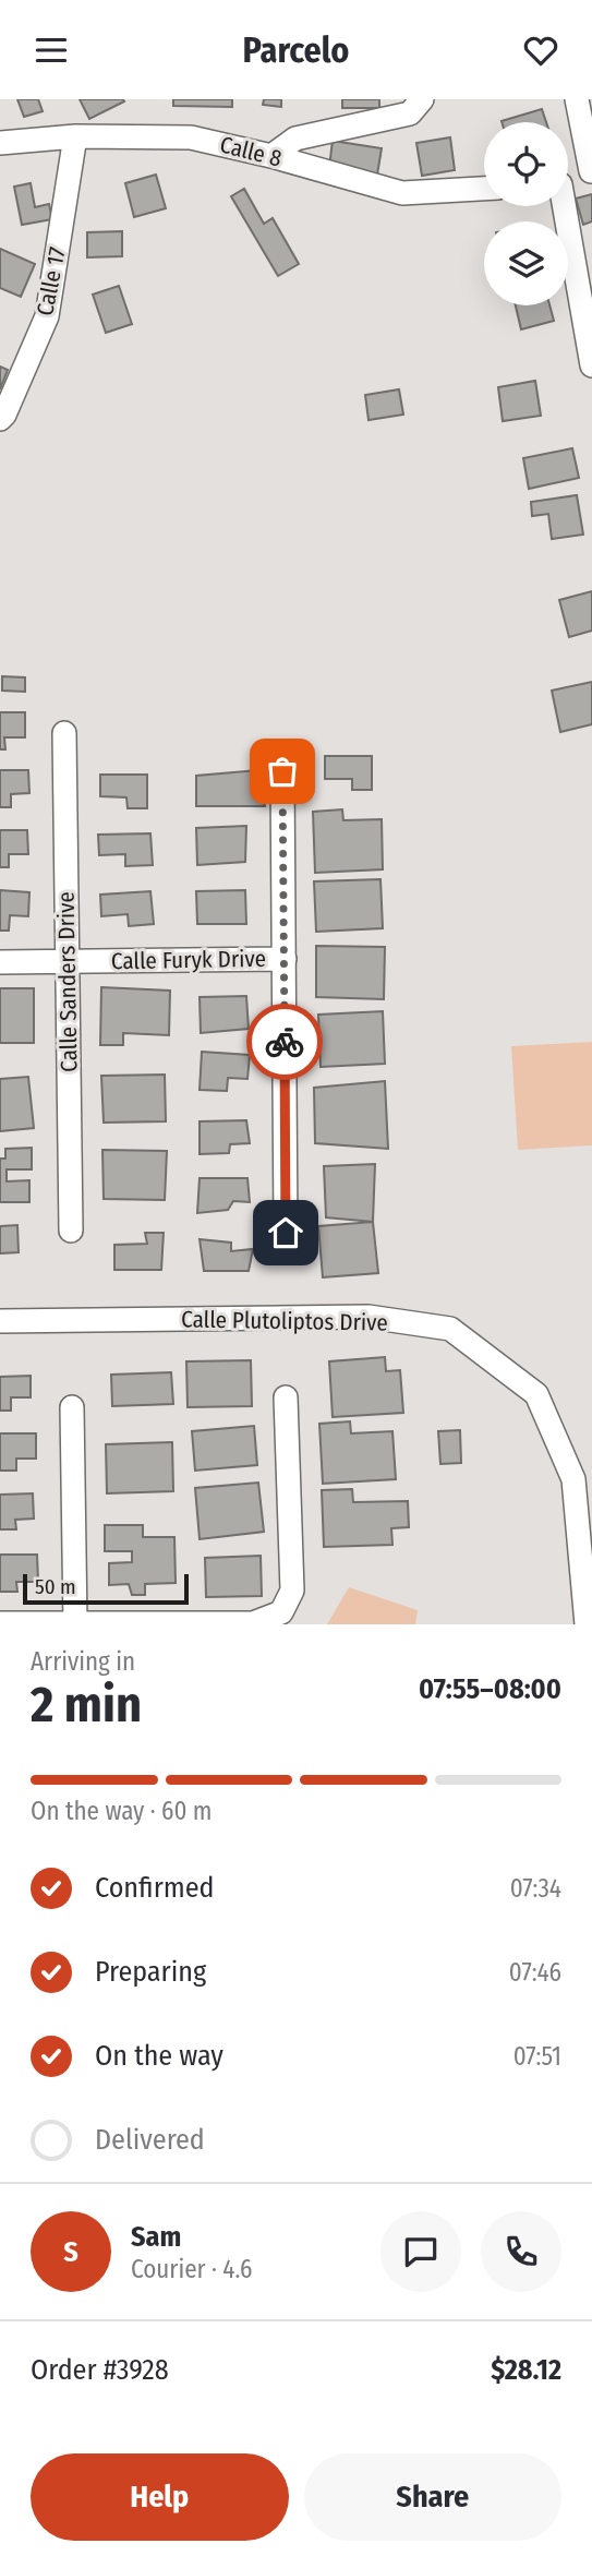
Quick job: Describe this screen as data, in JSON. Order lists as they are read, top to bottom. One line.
{"streets":{"street":["Calle 8","Calle 17","Calle Furyk Drive","Calle Sanders Drive","Calle Plutoliptos Drive"]},"crossings":[["Calle 8","Calle 17"],["Calle Furyk Drive","Calle Sanders Drive"]],"scale_bar":"50 m","page":{"header":"Parcelo","scale":"50 m","heading":["2 min","Arriving in","07:55–08:00"],"panel":["Sam","Courier · 4.6","Order #3928","$28.12"],"bar":"On the way · 60 m","list":[["Confirmed","07:34"],["Preparing","07:46"],["On the way","07:51"],"Delivered"],"round":"S","buttons":["Help","Share"]}}
